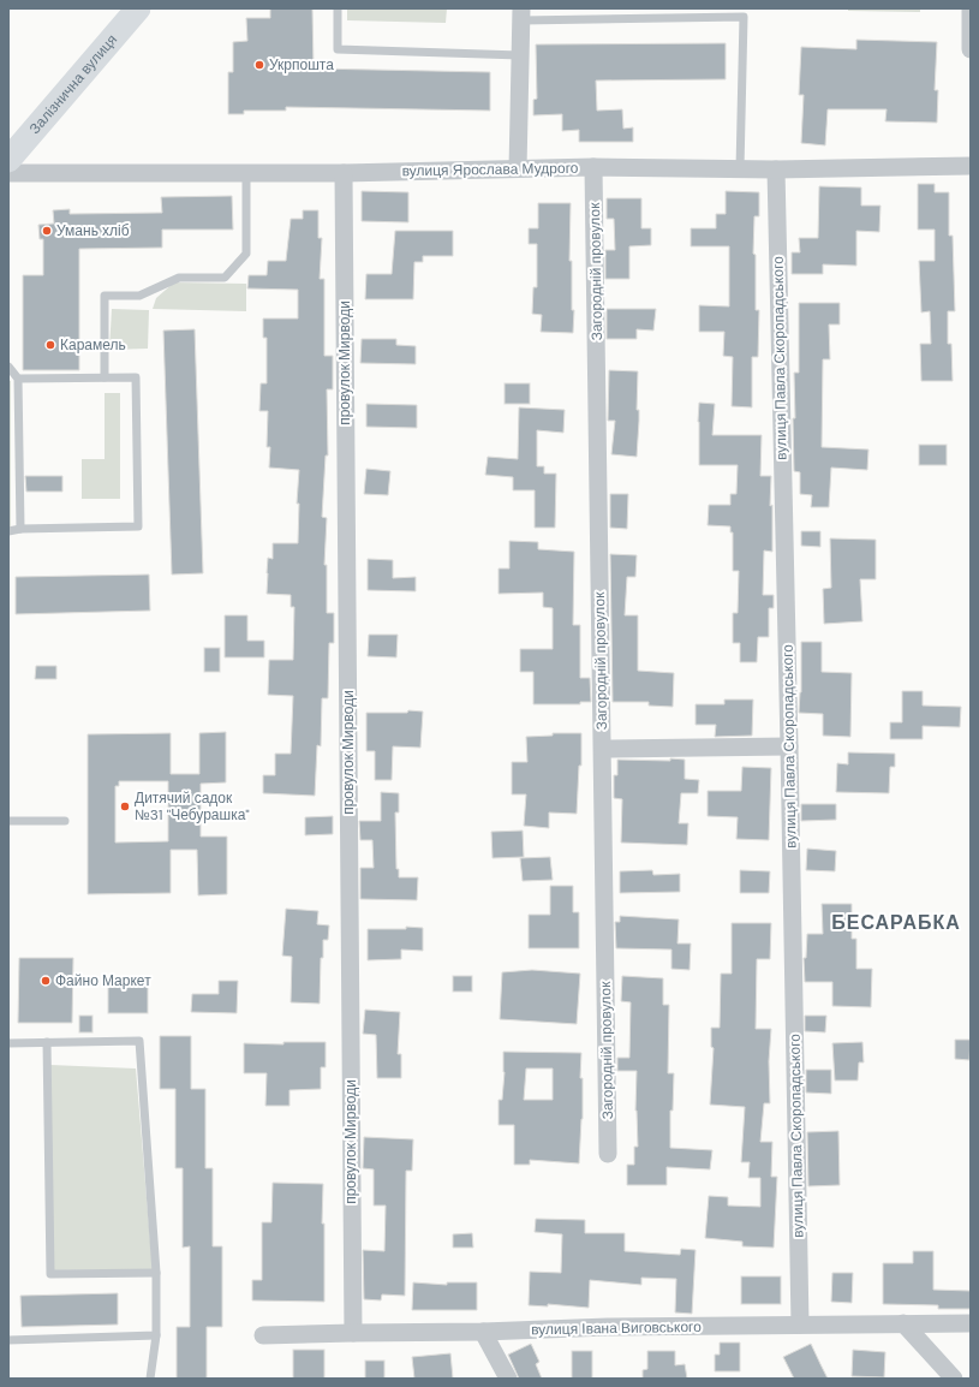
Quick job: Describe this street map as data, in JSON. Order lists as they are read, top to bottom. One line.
{"streets":{"main road":["Залізнична вулиця"],"street":["вулиця Ярослава Мудрого","Загородній провулок","вулиця Павла Скоропадського","провулок Мирводи","вулиця Івана Виговського"]},"crossings":[["вулиця Ярослава Мудрого","Загородній провулок"],["вулиця Ярослава Мудрого","вулиця Павла Скоропадського"],["вулиця Ярослава Мудрого","провулок Мирводи"],["вулиця Павла Скоропадського","вулиця Івана Виговського"],["провулок Мирводи","вулиця Івана Виговського"]],"districts":["БЕСАРАБКА"],"places":["Укрпошта","Умань хліб","Карамель","Дитячий садок №31 \"Чебурашка\"","Файно Маркет"]}
